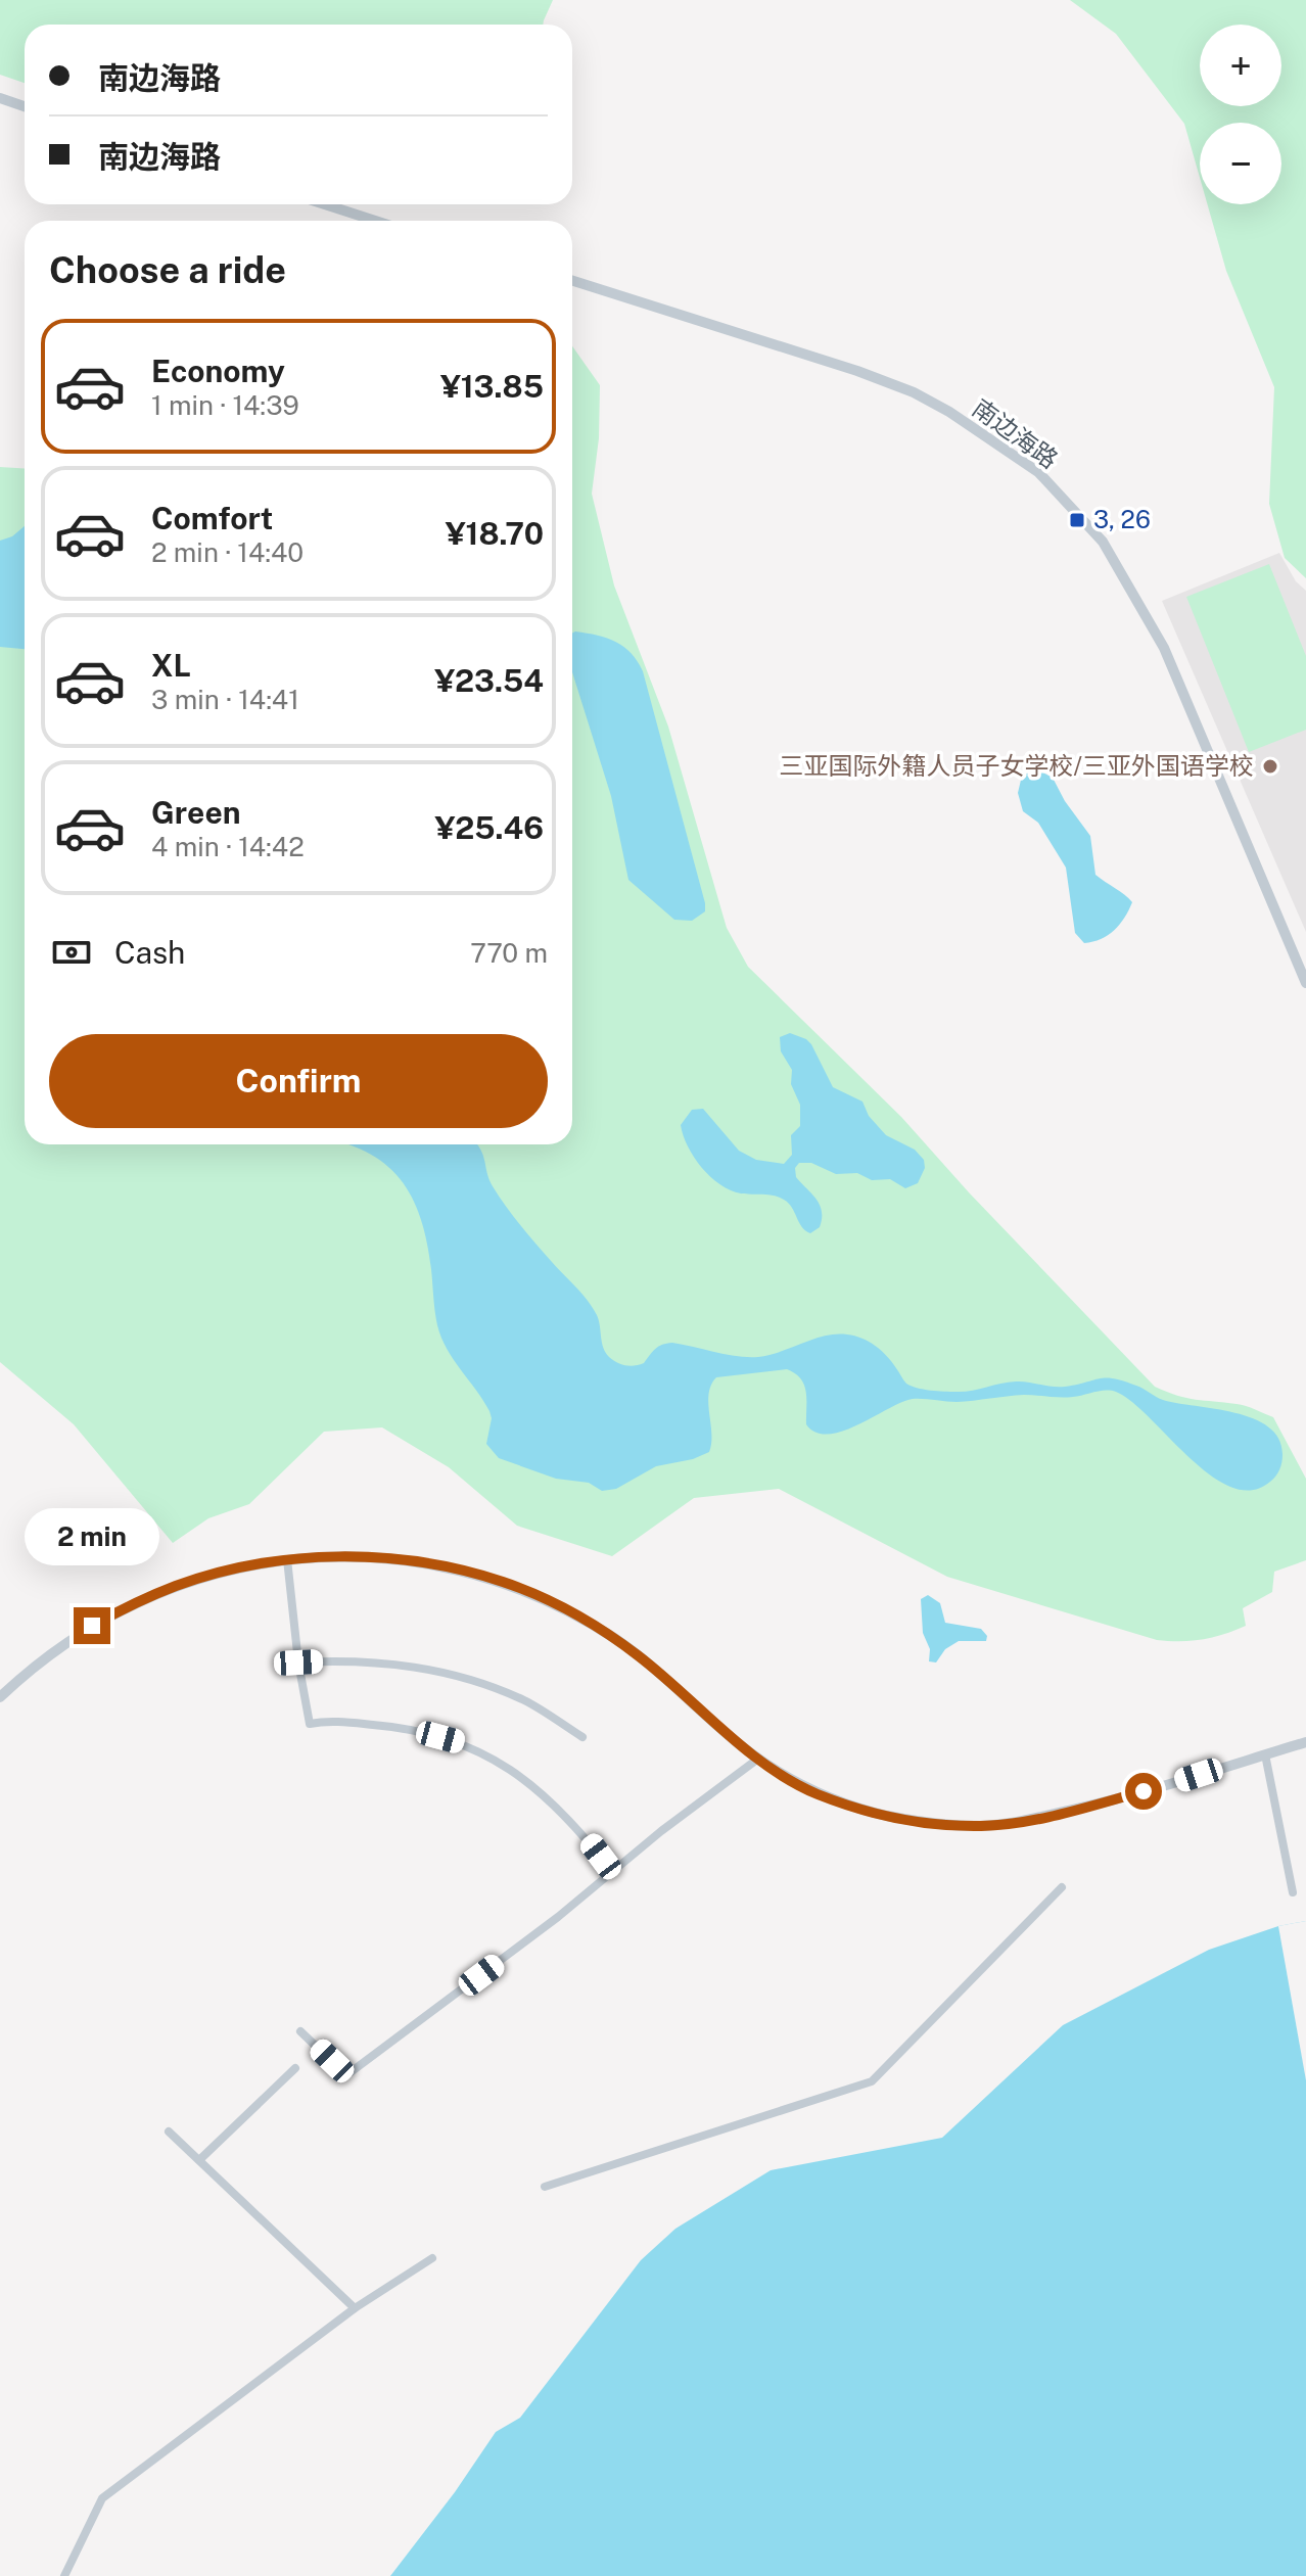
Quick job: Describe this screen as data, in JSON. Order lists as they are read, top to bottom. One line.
{"streets":{"street":["南边海路"]},"places":{"transit":["3, 26"],"other":["三亚国际外籍人员子女学校/三亚外国语学校"]},"page":{"map_buttons":["+","−"],"banner":["南边海路","南边海路"],"heading":"Choose a ride","list":[{"name":"Economy","note":"1 min · 14:39","value":"¥13.85"},{"name":"Comfort","note":"2 min · 14:40","value":"¥18.70"},{"name":"XL","note":"3 min · 14:41","value":"¥23.54"},{"name":"Green","note":"4 min · 14:42","value":"¥25.46"}],"pay":["Cash","770 m"],"buttons":"Confirm","bubble":"2 min"}}
